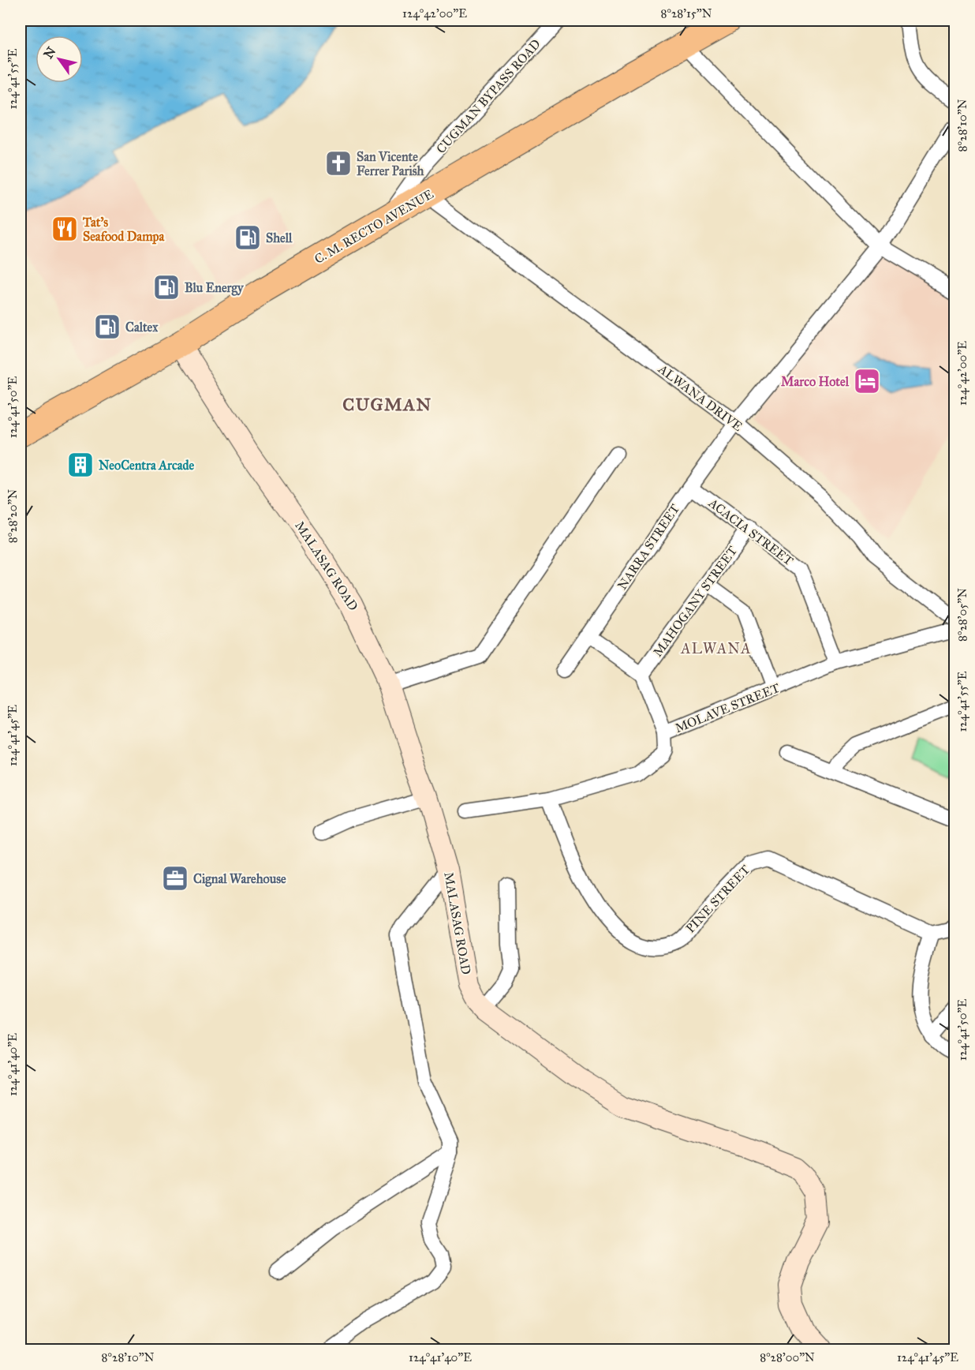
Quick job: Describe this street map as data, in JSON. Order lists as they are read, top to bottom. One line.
{"streets":{"highway":["C. M. RECTO AVENUE"],"street":["CUGMAN BYPASS ROAD","ALWANA DRIVE","ACACIA STREET","NARRA STREET","MALASAG ROAD","MAHOGANY STREET","MOLAVE STREET","PINE STREET"]},"crossings":[["CUGMAN BYPASS ROAD","C. M. RECTO AVENUE"],["C. M. RECTO AVENUE","ALWANA DRIVE"],["C. M. RECTO AVENUE","MALASAG ROAD"],["ALWANA DRIVE","NARRA STREET"],["ACACIA STREET","NARRA STREET"],["ACACIA STREET","MAHOGANY STREET"],["ACACIA STREET","MOLAVE STREET"],["MOLAVE STREET","PINE STREET"]],"districts":["CUGMAN","ALWANA"],"places":{"church":["San Vicente Ferrer Parish"],"restaurant":["Tat's Seafood Dampa"],"fuel station":["Shell","Blu Energy","Caltex"],"hotel":["Marco Hotel"],"building":["NeoCentra Arcade"],"office":["Cignal Warehouse"]},"north":"top left","coordinates":["124°42'00\"E","8°28'15\"N","124°41'55\"E","8°28'10\"N","124°41'50\"E","8°28'20\"N","8°28'05\"N","124°41'45\"E","124°41'40\"E","8°28'00\"N"]}
